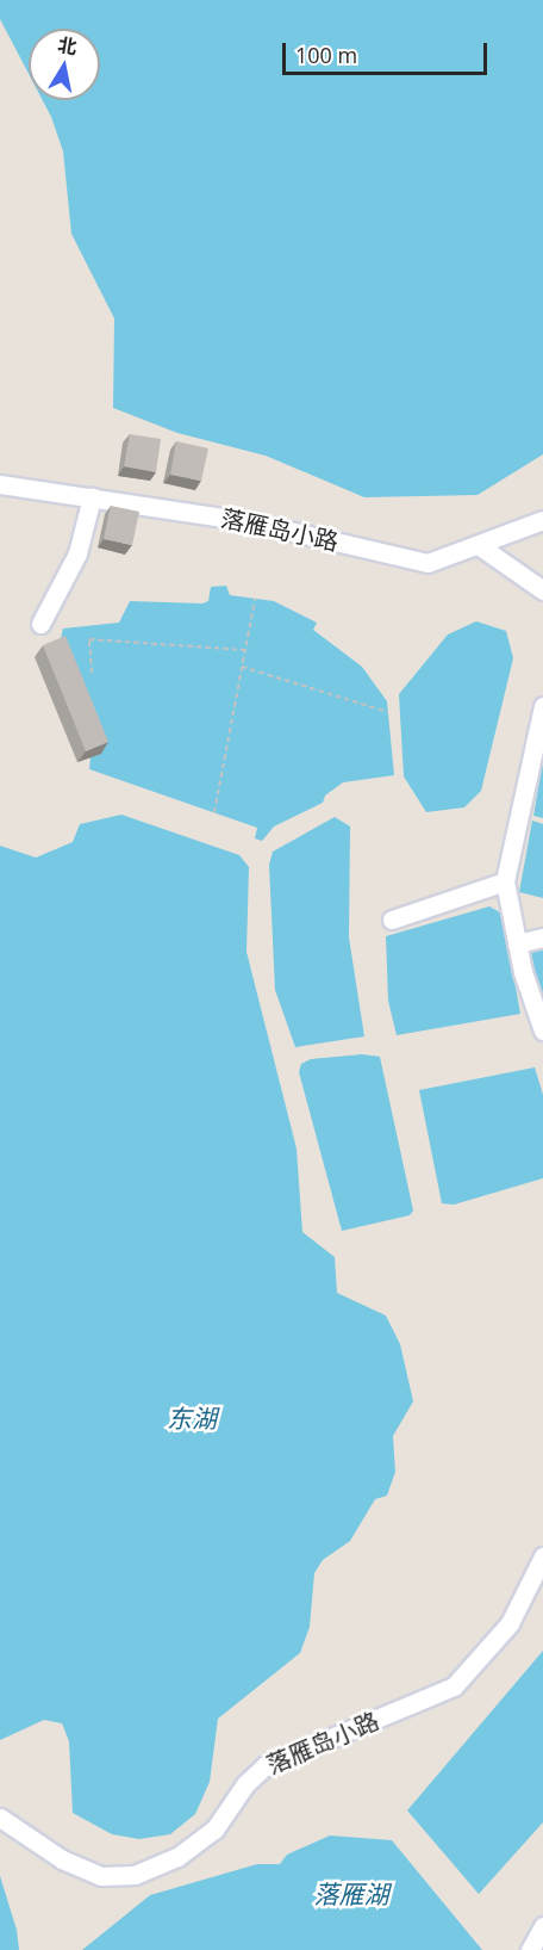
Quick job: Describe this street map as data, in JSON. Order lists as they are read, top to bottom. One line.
{"streets":{"street":["落雁岛小路"]},"water":["东湖","落雁湖"],"scale_bar":"100 m","north":"top"}
